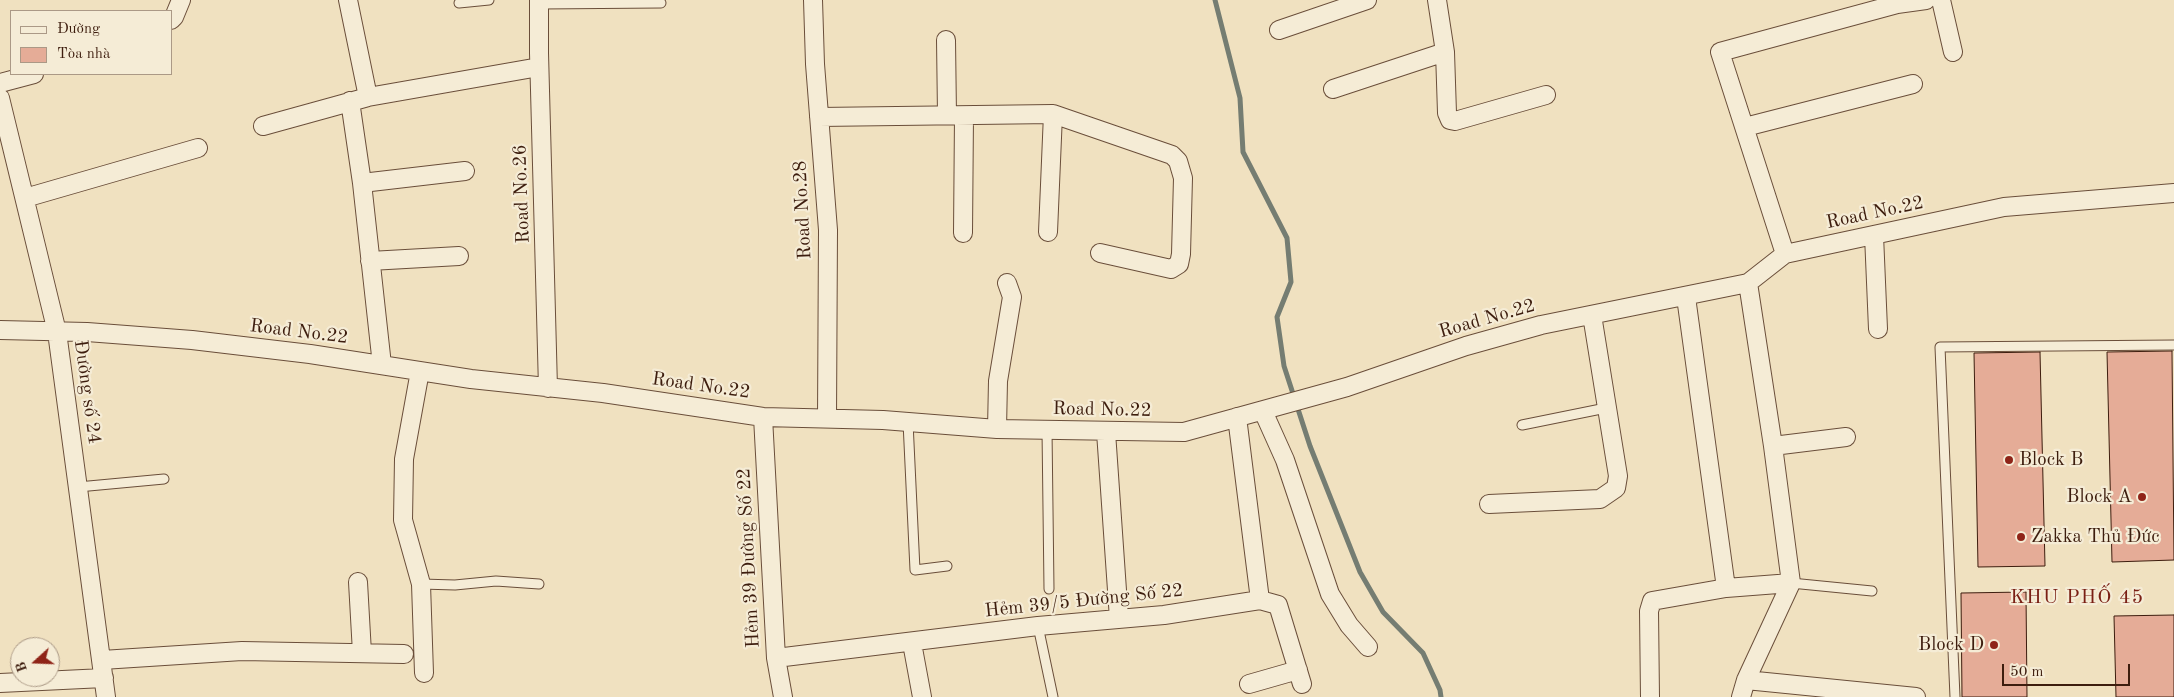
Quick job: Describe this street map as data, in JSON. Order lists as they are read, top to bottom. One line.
{"streets":{"street":["Road No.26","Road No.28","Road No.22","Đường số 24","Hẻm 39 Đường Số 22","Hẻm 39/5 Đường Số 22"]},"crossings":[["Road No.26","Road No.22"],["Road No.28","Road No.22"],["Road No.22","Đường số 24"],["Road No.22","Hẻm 39 Đường Số 22"],["Hẻm 39 Đường Số 22","Hẻm 39/5 Đường Số 22"]],"districts":["KHU PHỐ 45"],"places":["Block B","Block A","Zakka Thủ Đức","Block D"],"legend":["Đường","Tòa nhà"],"scale_bar":"50 m","north":"left"}
